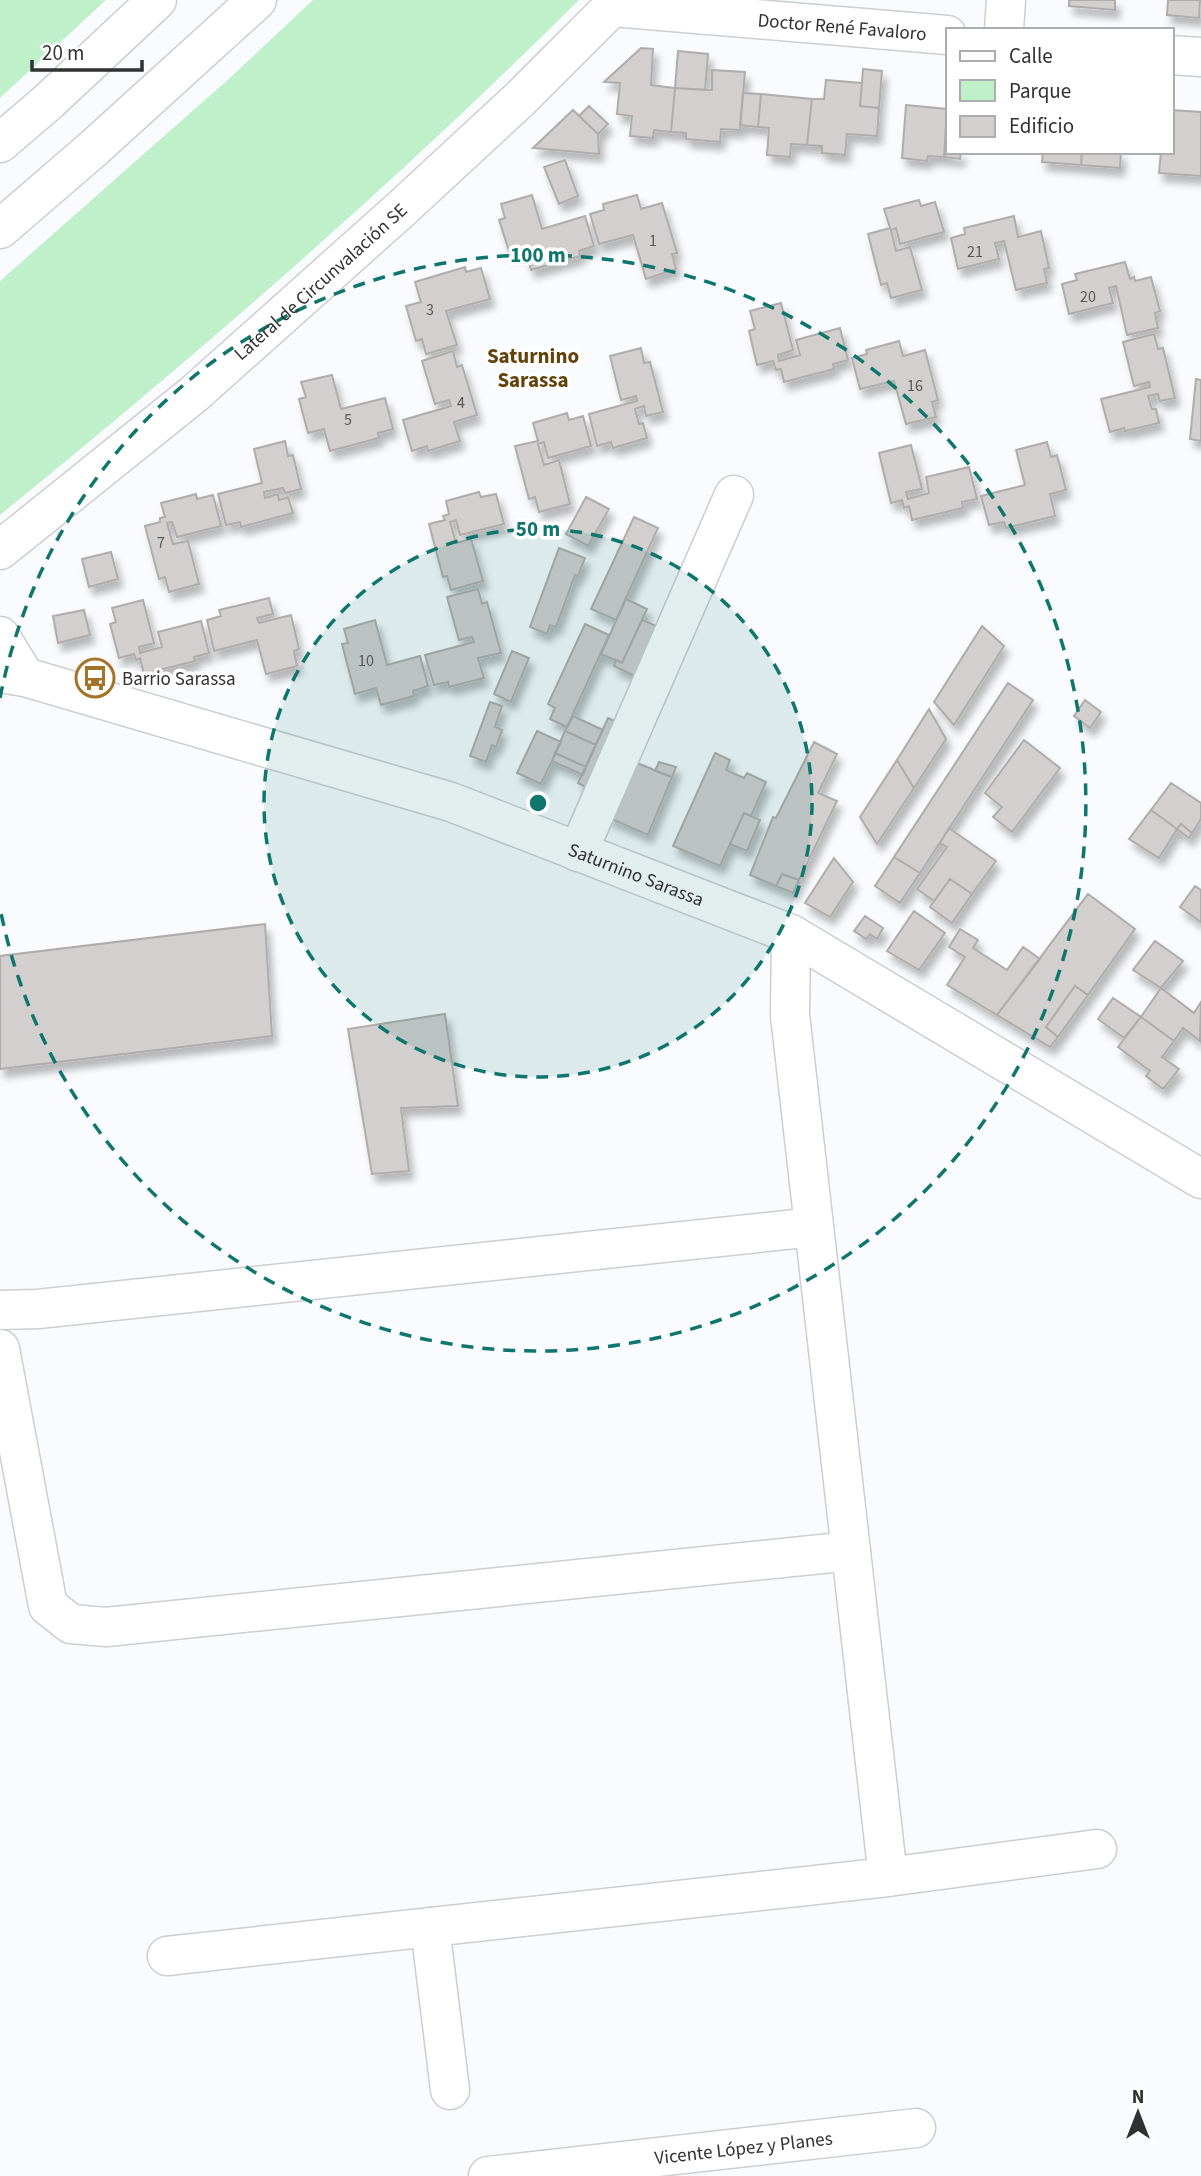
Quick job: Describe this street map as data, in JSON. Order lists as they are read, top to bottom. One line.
{"streets":{"main road":["Doctor René Favaloro","Lateral de Circunvalación SE","Saturnino Sarassa","Vicente López y Planes"]},"crossings":[["Doctor René Favaloro","Lateral de Circunvalación SE"]],"districts":["Saturnino Sarassa"],"places":{"bus stop":["Barrio Sarassa"]},"house_numbers":["1","21","20","3","16","4","5","7","10"],"legend":["Calle","Parque","Edificio"],"scale_bar":"20 m","north":"top","rings":["100 m","50 m"]}
